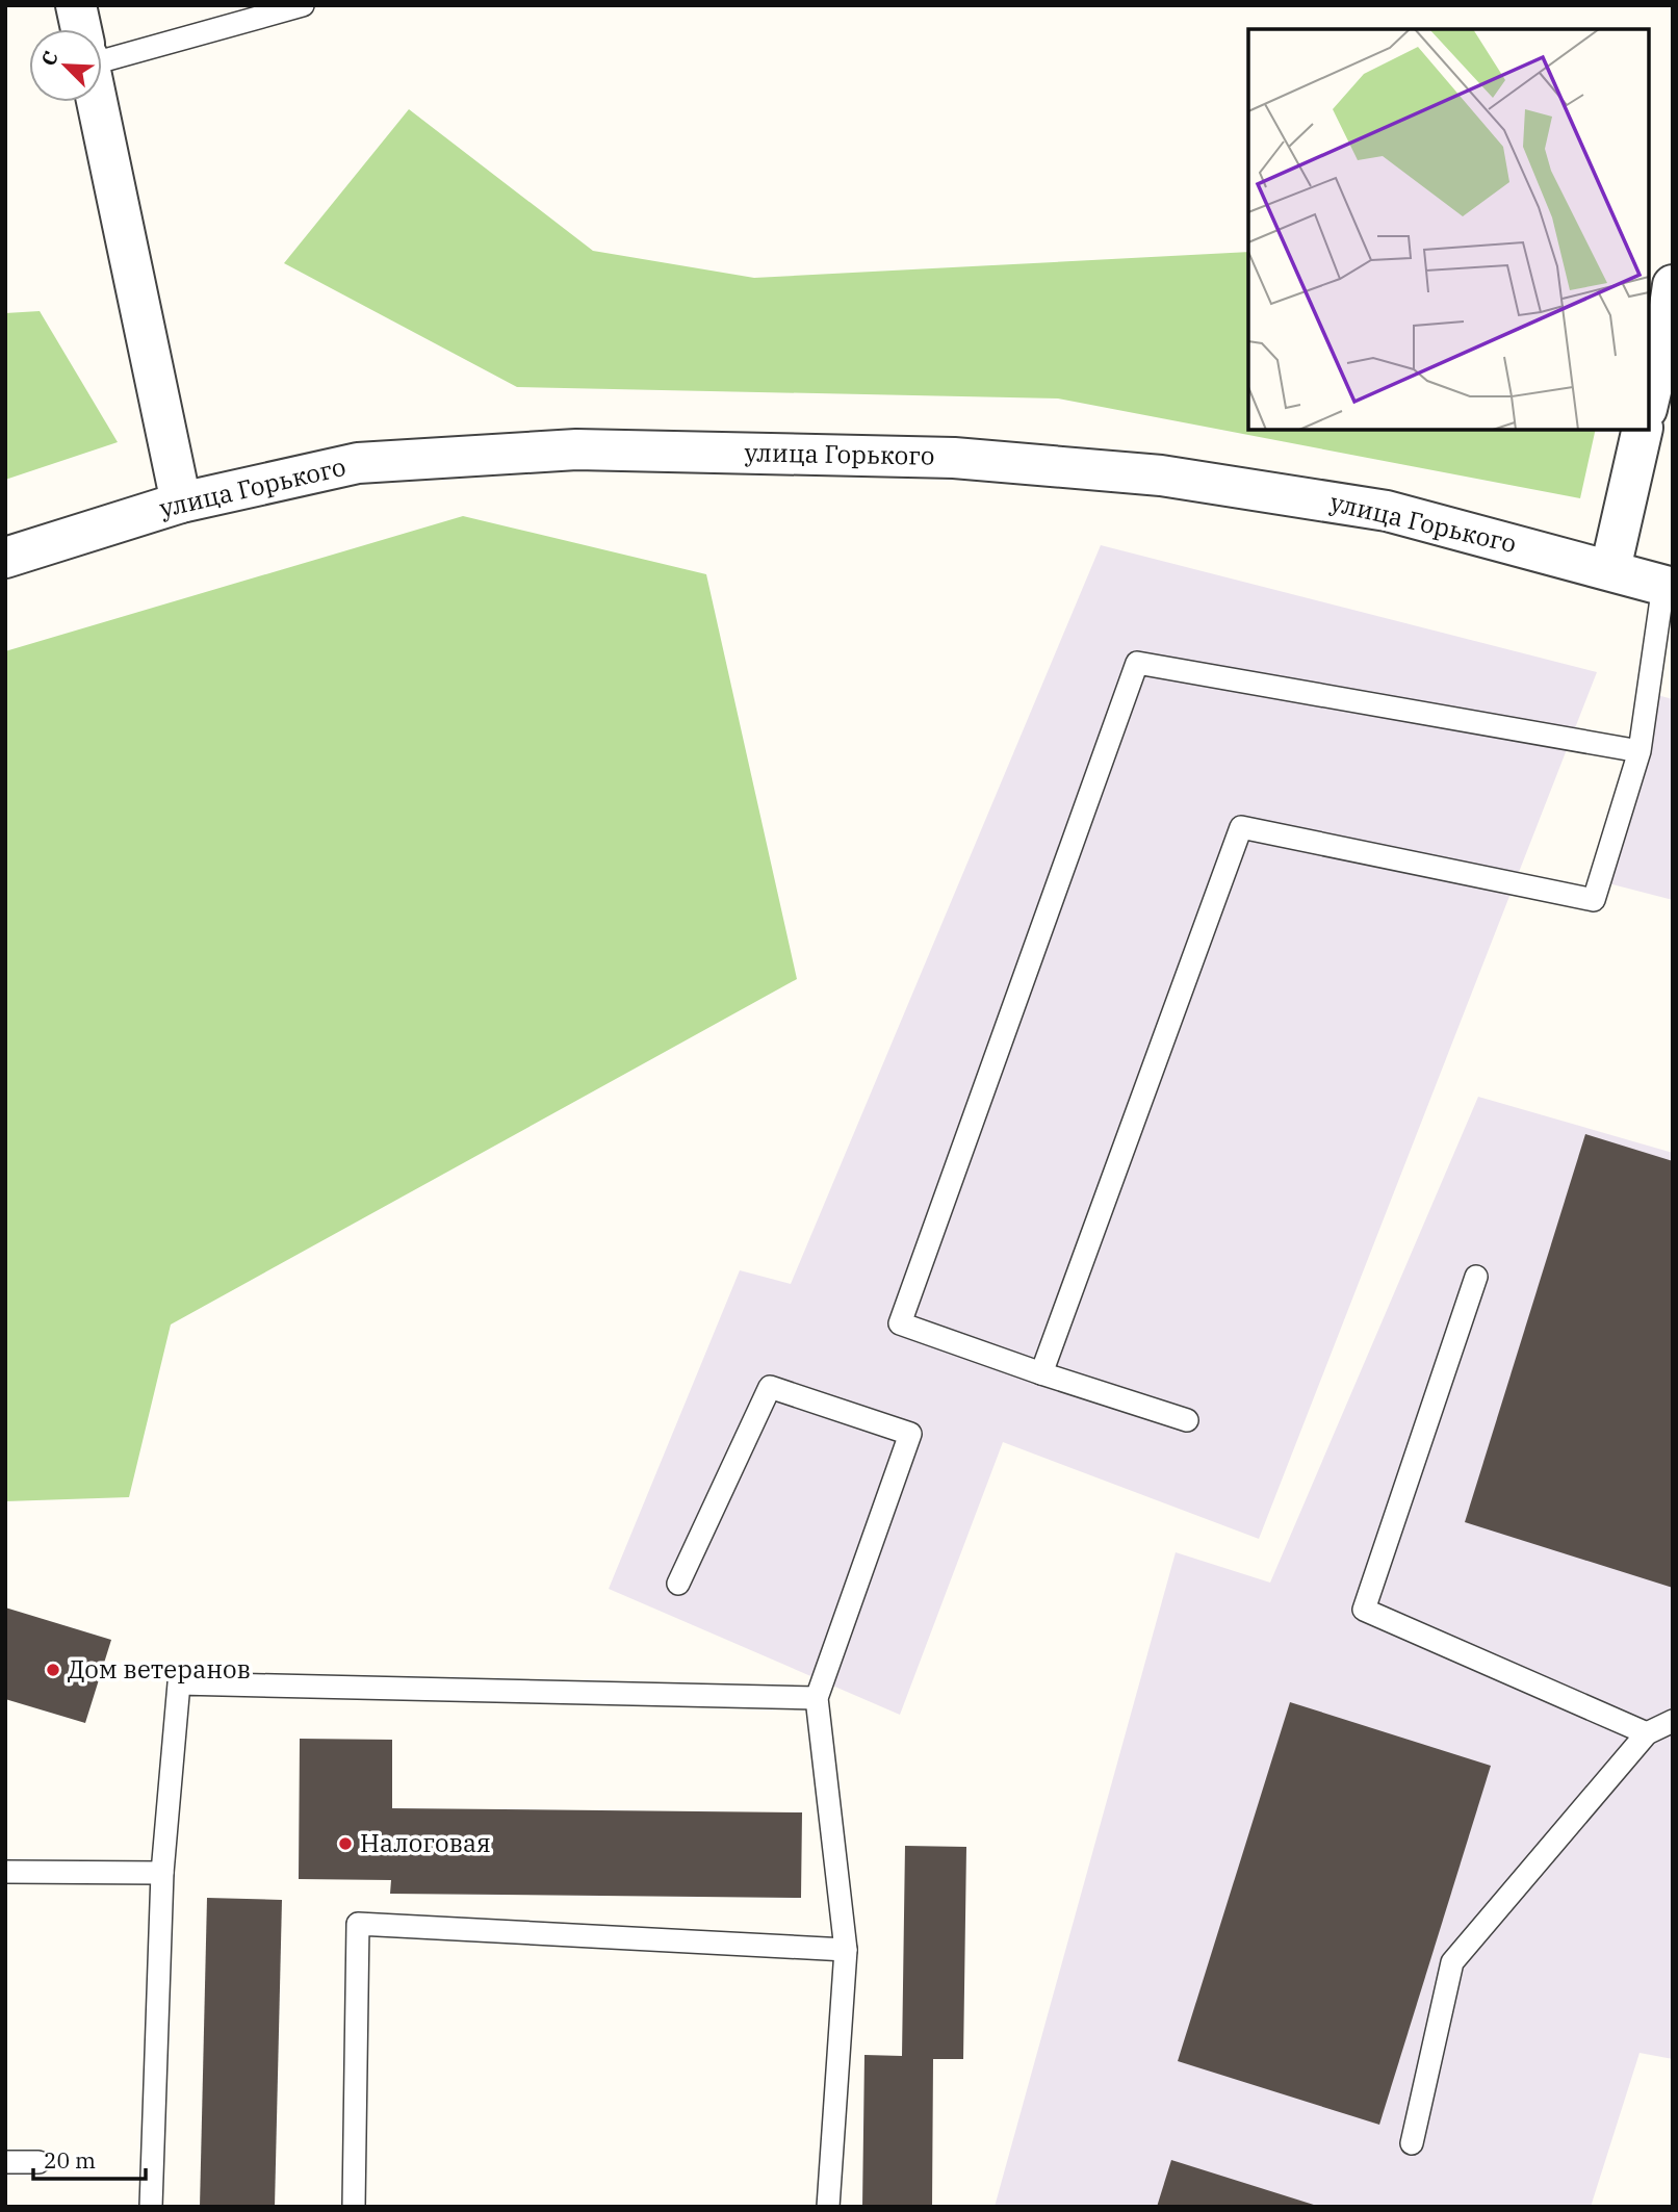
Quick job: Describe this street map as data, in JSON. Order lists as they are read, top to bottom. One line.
{"streets":{"street":["улица Горького"]},"places":["Дом ветеранов","Налоговая"],"scale_bar":"20 m","north":"top left"}
